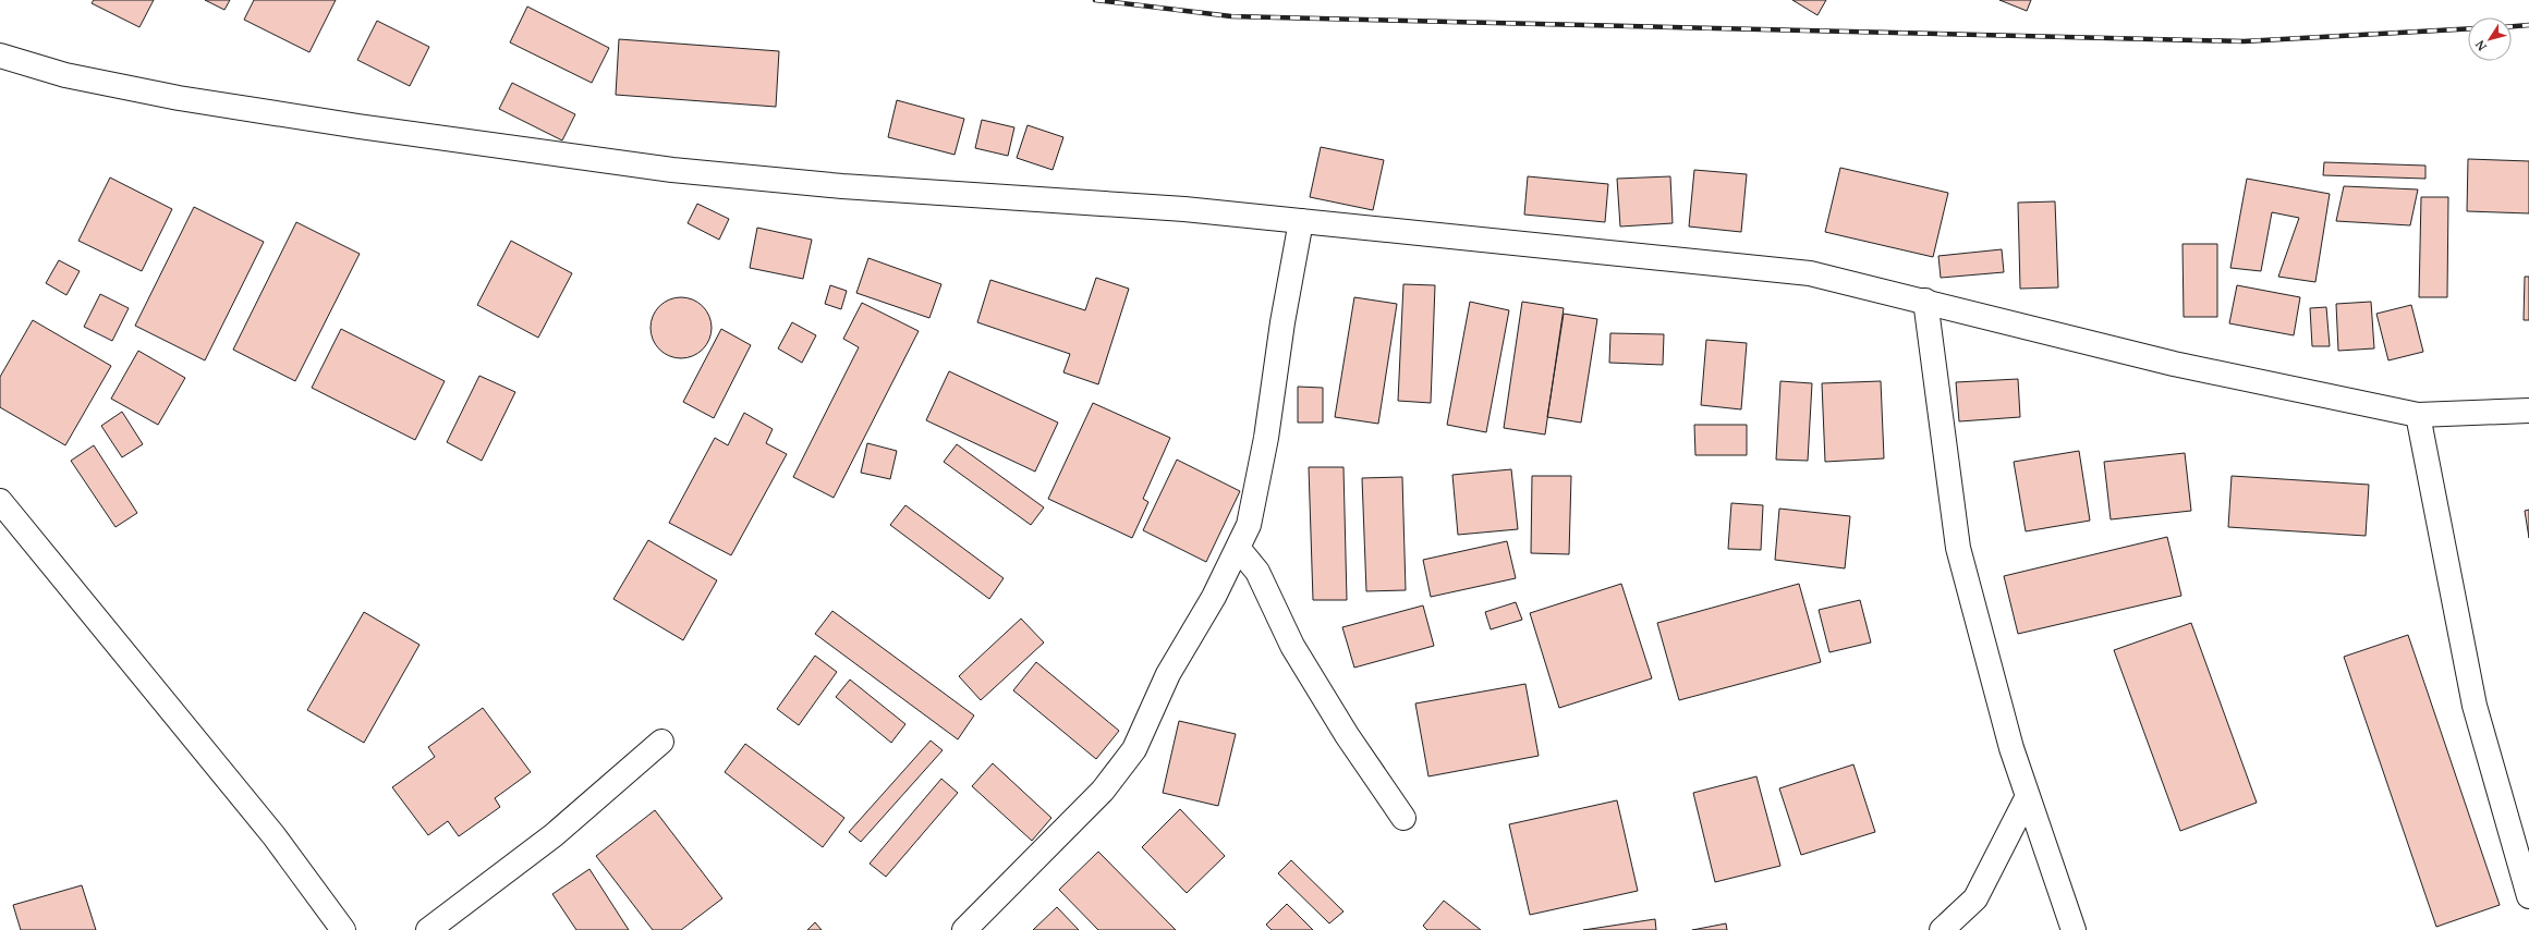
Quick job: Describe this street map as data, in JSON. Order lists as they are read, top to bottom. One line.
{"north":"bottom left"}
